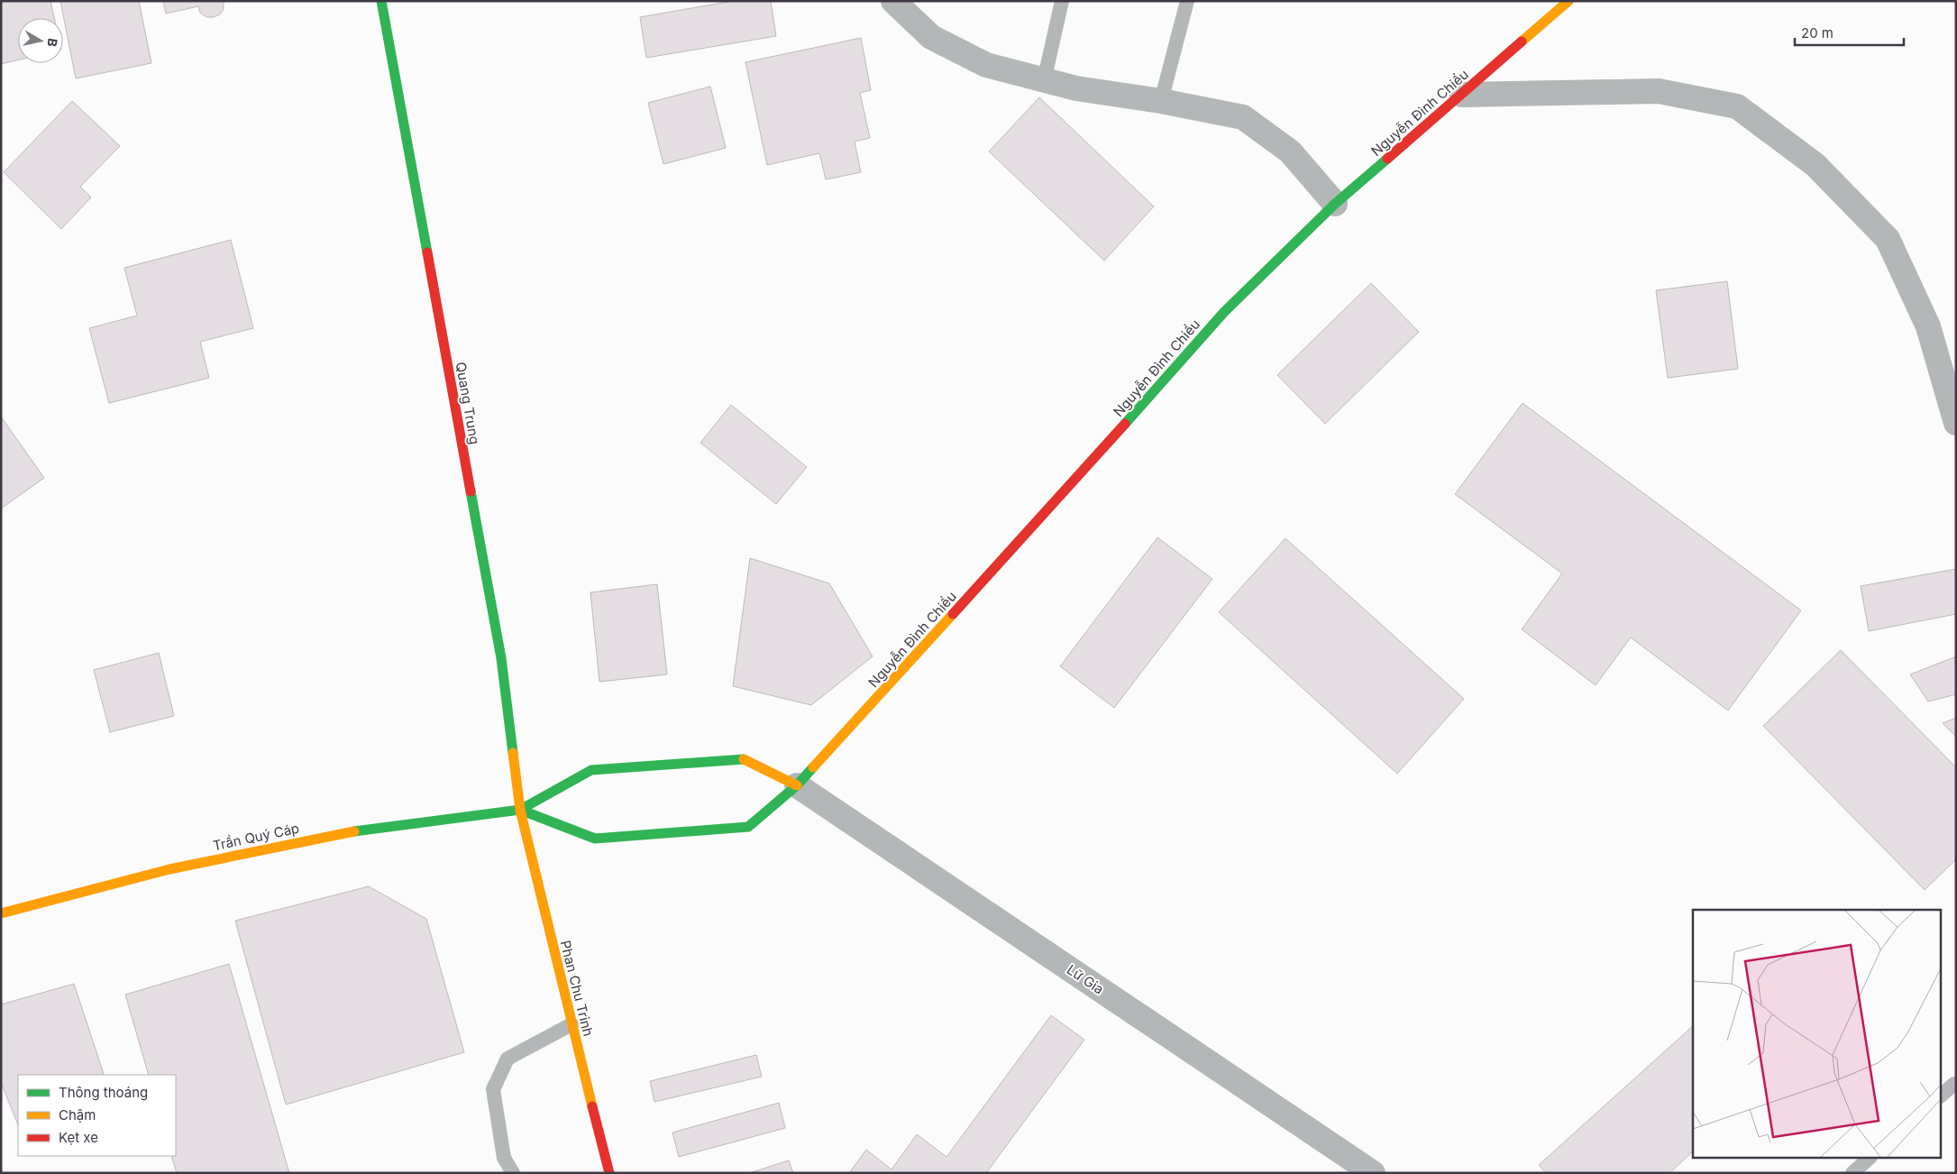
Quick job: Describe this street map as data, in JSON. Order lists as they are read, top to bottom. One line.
{"streets":{"main road":["Nguyễn Đình Chiểu","Quang Trung","Trần Quý Cáp","Phan Chu Trinh"],"street":["Lữ Gia"]},"crossings":[["Nguyễn Đình Chiểu","Quang Trung"],["Nguyễn Đình Chiểu","Trần Quý Cáp"],["Nguyễn Đình Chiểu","Lữ Gia"],["Nguyễn Đình Chiểu","Phan Chu Trinh"],["Quang Trung","Trần Quý Cáp"],["Quang Trung","Phan Chu Trinh"],["Trần Quý Cáp","Phan Chu Trinh"]],"legend":["Thông thoáng","Chậm","Kẹt xe"],"scale_bar":"20 m","north":"right"}
